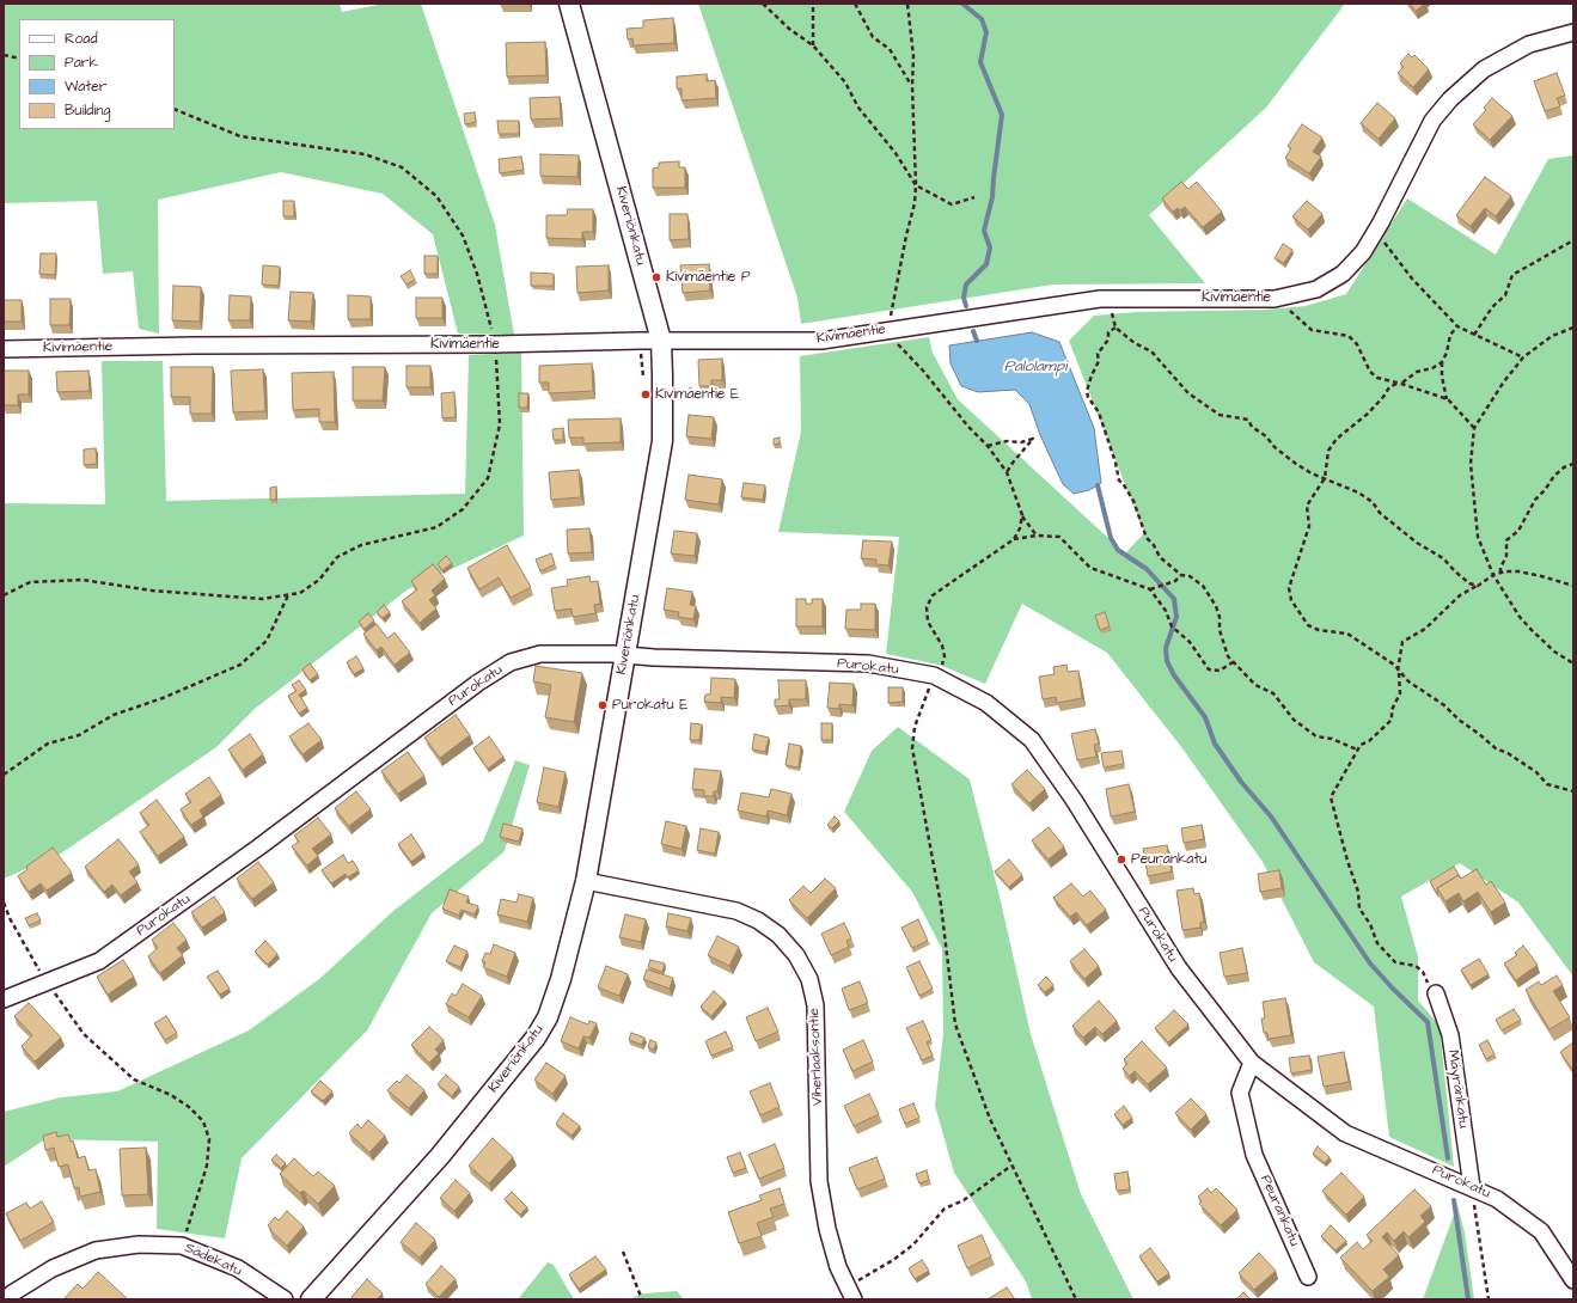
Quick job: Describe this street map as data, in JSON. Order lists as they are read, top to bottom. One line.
{"streets":{"street":["Kiveriönkatu","Kivimäentie","Purokatu","Viherlaaksontie","Mäyränkatu","Peurankatu","Sädekatu"]},"crossings":[["Kiveriönkatu","Kivimäentie"],["Kiveriönkatu","Purokatu"],["Kiveriönkatu","Viherlaaksontie"],["Purokatu","Mäyränkatu"],["Purokatu","Peurankatu"]],"water":["Palolampi"],"places":["Kivimäentie P","Kivimäentie E","Purokatu E","Peurankatu"],"legend":["Road","Park","Water","Building"]}
